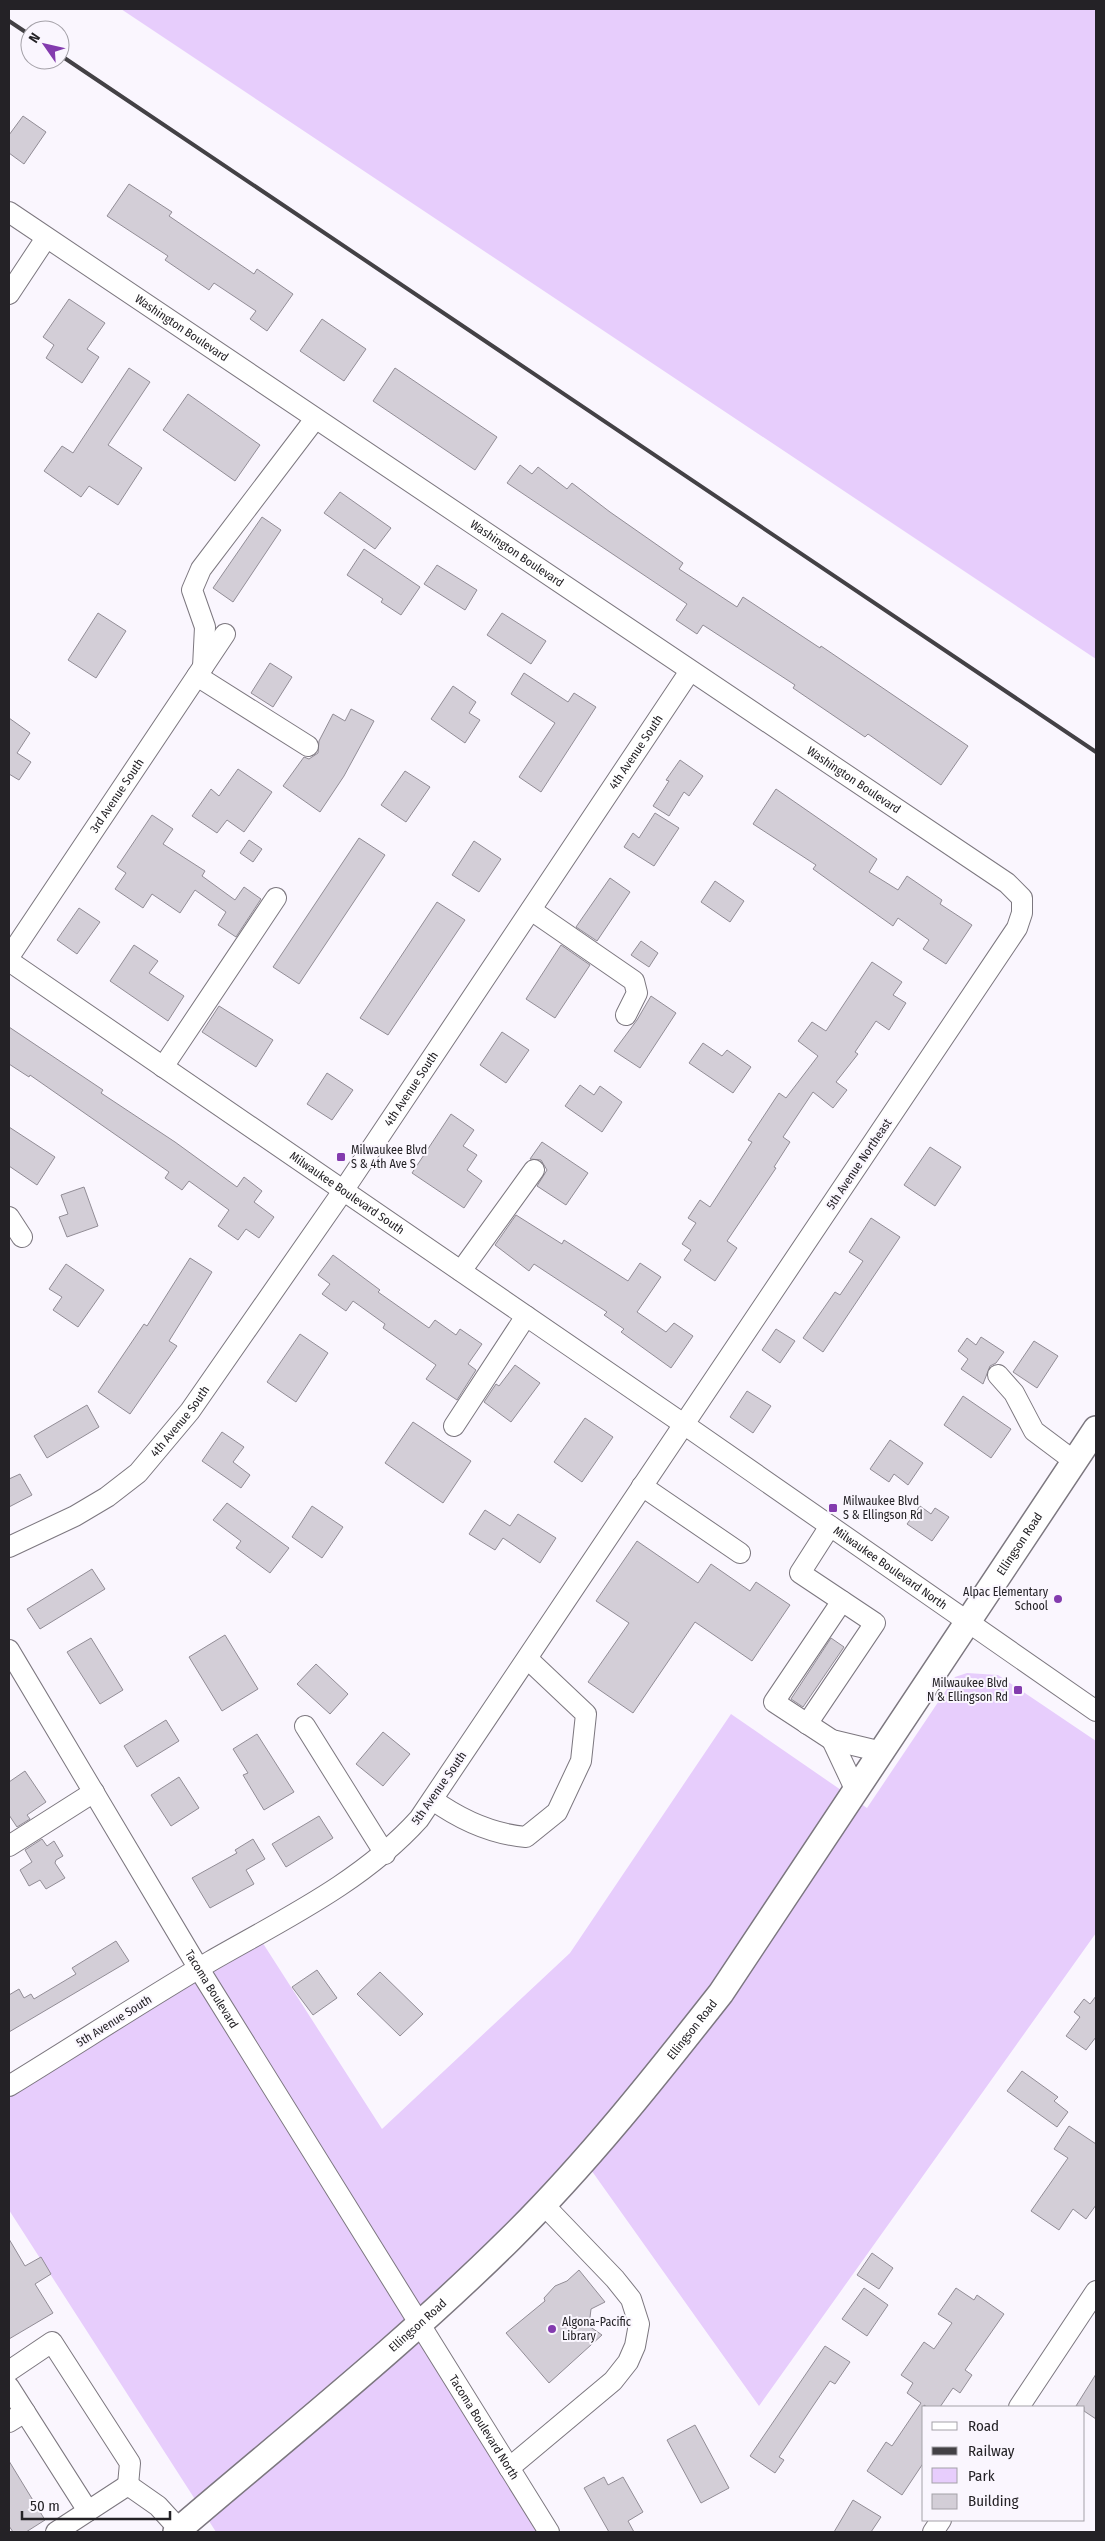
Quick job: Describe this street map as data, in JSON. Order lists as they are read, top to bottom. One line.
{"streets":{"main road":["Ellingson Road"],"street":["Washington Boulevard","4th Avenue South","3rd Avenue South","5th Avenue Northeast","Milwaukee Boulevard South","Milwaukee Boulevard North","5th Avenue South","Tacoma Boulevard","Tacoma Boulevard North"]},"crossings":[["Washington Boulevard","4th Avenue South"],["Washington Boulevard","5th Avenue Northeast"],["4th Avenue South","Milwaukee Boulevard South"],["5th Avenue Northeast","Milwaukee Boulevard South"],["5th Avenue Northeast","Milwaukee Boulevard North"],["5th Avenue Northeast","5th Avenue South"],["Milwaukee Boulevard South","Milwaukee Boulevard North"],["Milwaukee Boulevard South","5th Avenue South"],["Ellingson Road","Milwaukee Boulevard North"],["Ellingson Road","Tacoma Boulevard"],["Ellingson Road","Tacoma Boulevard North"],["Milwaukee Boulevard North","5th Avenue South"],["5th Avenue South","Tacoma Boulevard"],["Tacoma Boulevard","Tacoma Boulevard North"]],"places":{"transit":["Milwaukee Blvd S & 4th Ave S","Milwaukee Blvd S & Ellingson Rd","Milwaukee Blvd N & Ellingson Rd"],"other":["Alpac Elementary School","Algona-Pacific Library"]},"legend":["Road","Railway","Park","Building"],"scale_bar":"50 m","north":"top left"}
